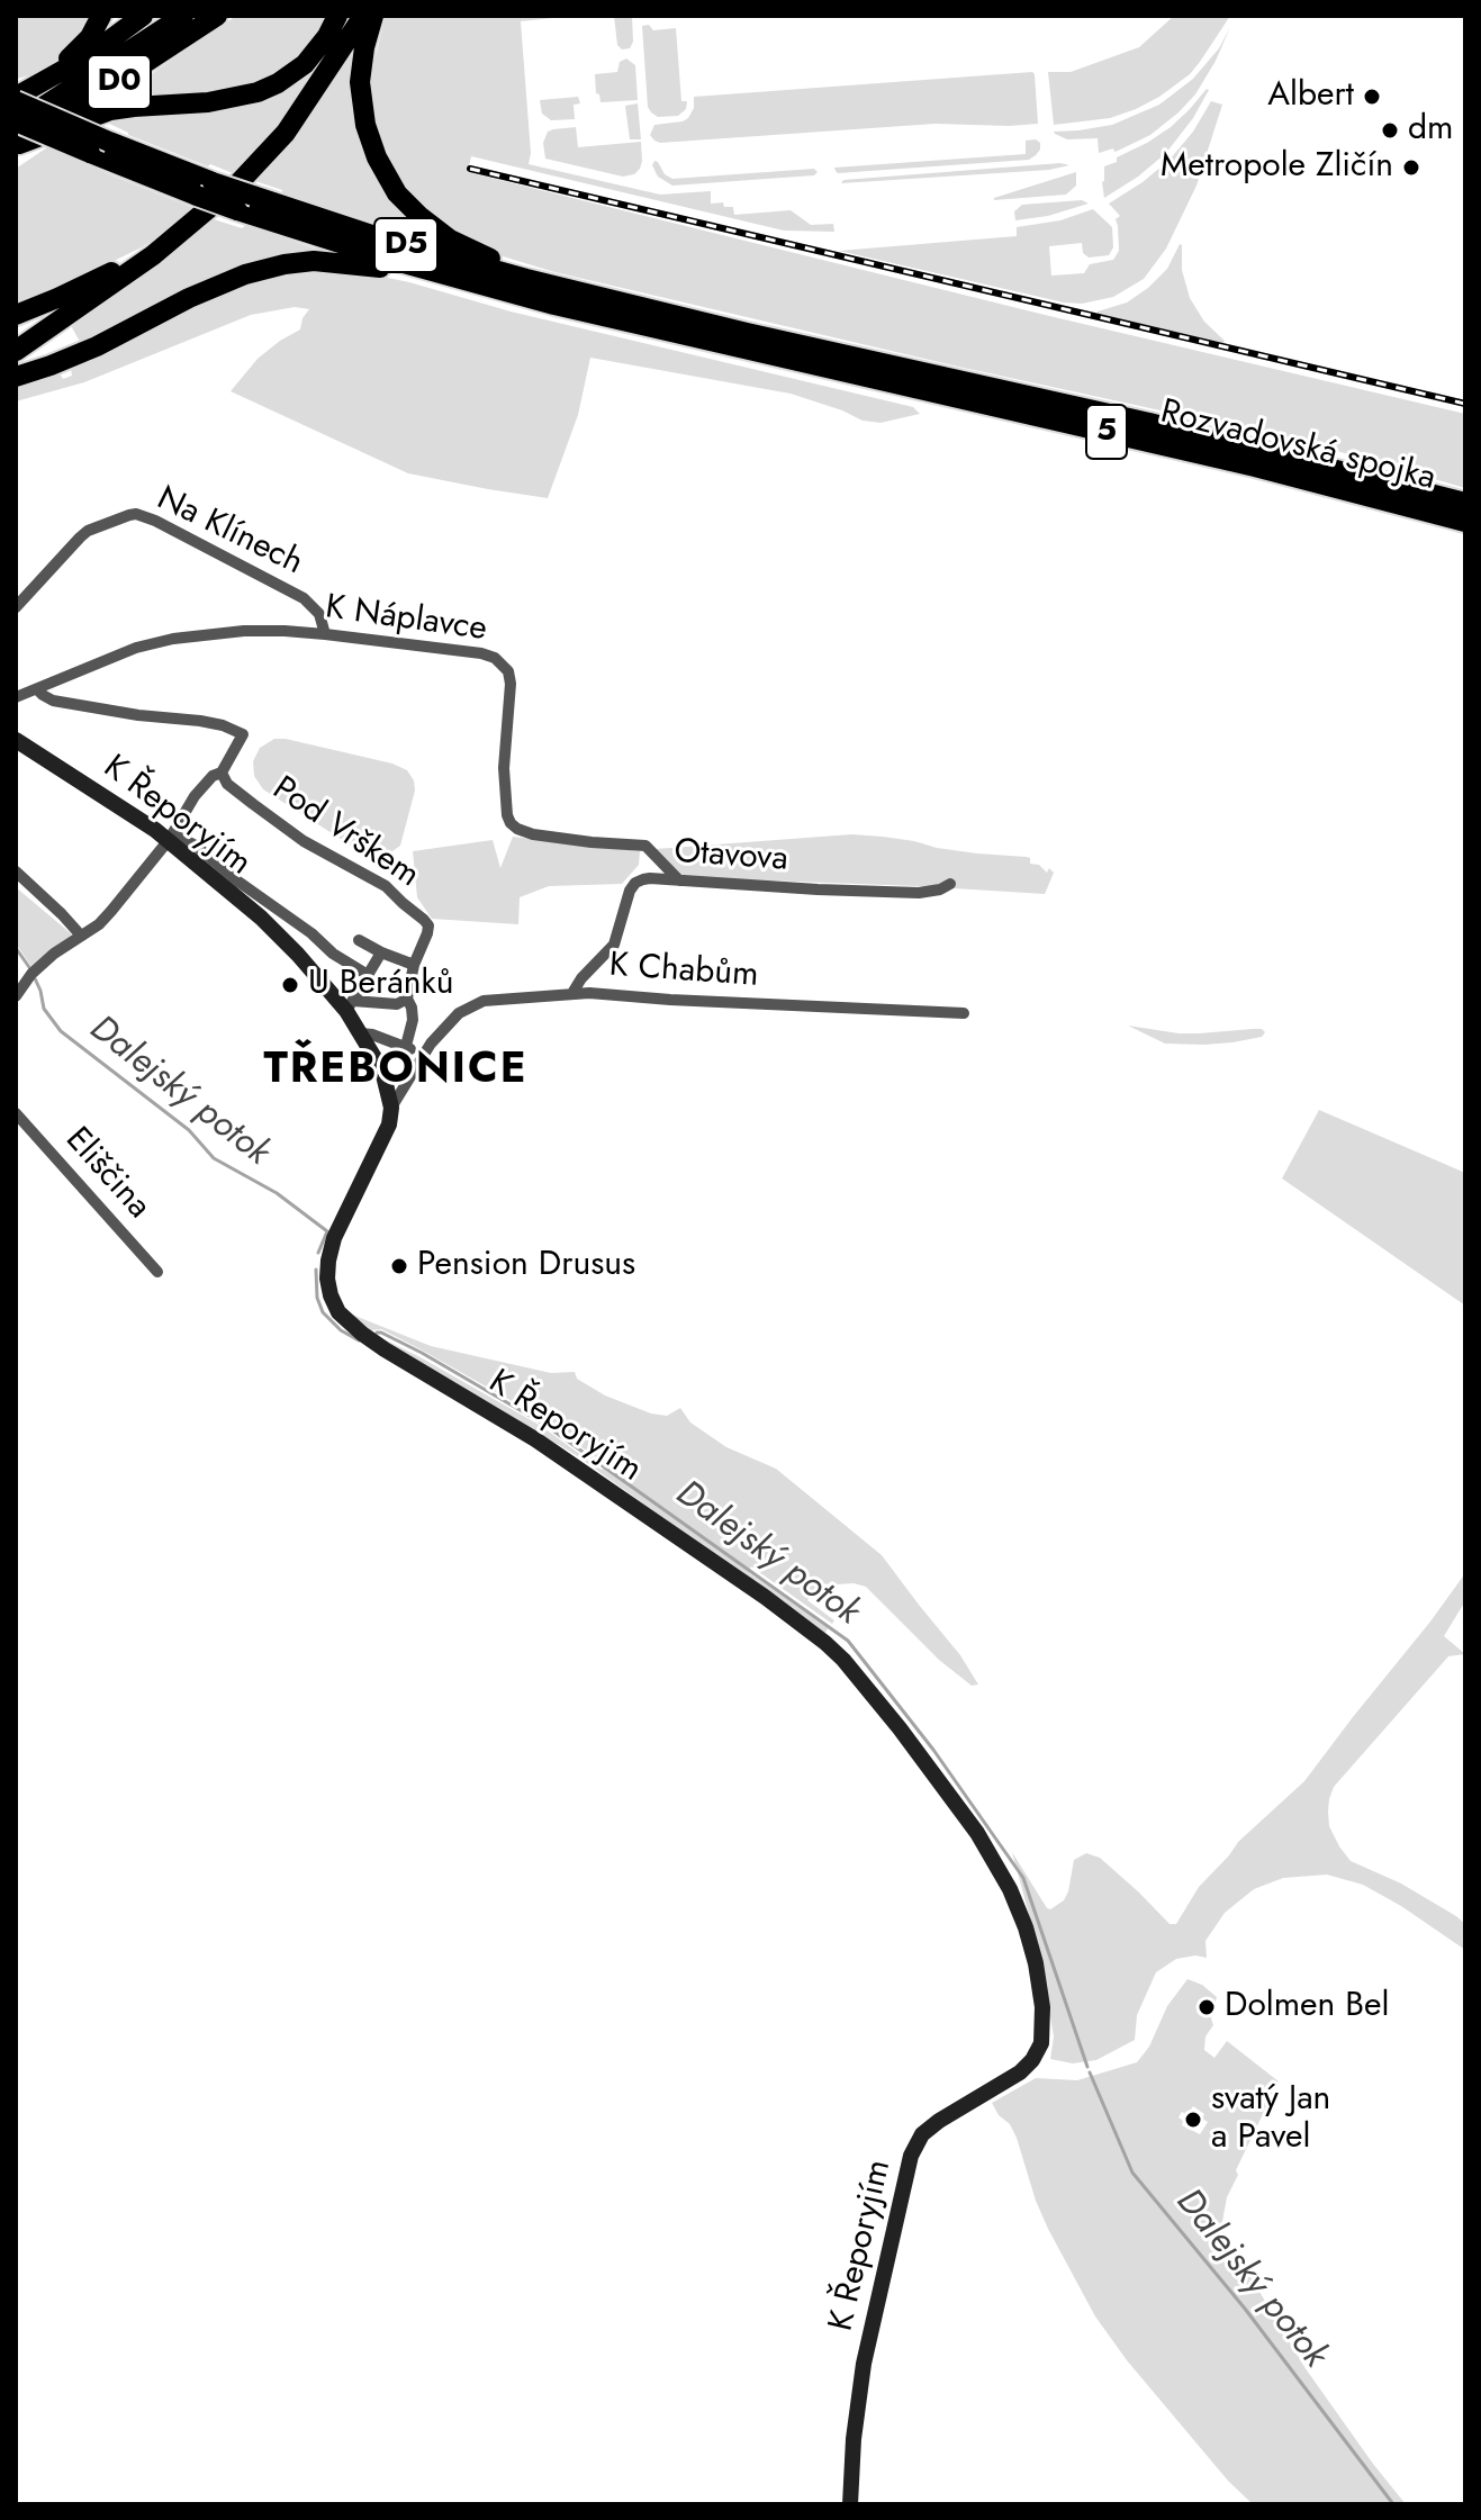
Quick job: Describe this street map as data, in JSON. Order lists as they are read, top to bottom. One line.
{"streets":{"highway":["D0","D5","5","Rozvadovská spojka"],"street":["Na Klínech","K Náplavce","K Řeporyjím","Pod Vrškem","Otavova","K Chabům","Eliščina"]},"crossings":[["D0","D5"],["D5","Rozvadovská spojka"],["Na Klínech","K Náplavce"],["K Náplavce","Otavova"],["K Řeporyjím","K Chabům"],["Otavova","K Chabům"]],"districts":["TŘEBONICE"],"water":["Dalejský potok"],"places":["Albert","dm","Metropole Zličín","U Beránků","Pension Drusus","Dolmen Bel","svatý Jan a Pavel"]}
